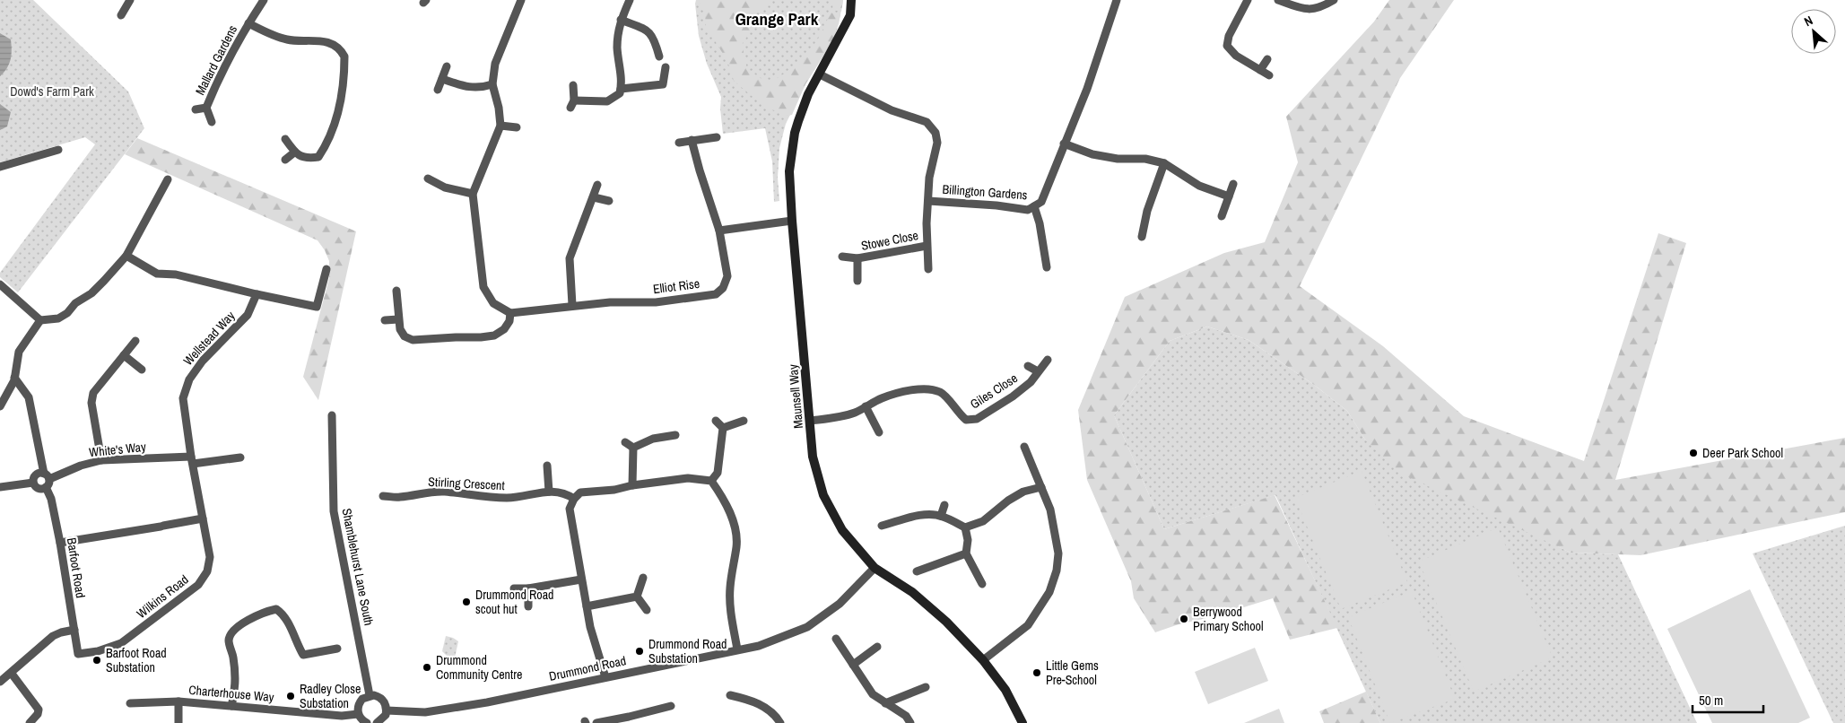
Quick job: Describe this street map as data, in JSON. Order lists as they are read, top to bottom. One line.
{"streets":{"street":["Mallard Gardens","Billington Gardens","Stowe Close","Elliot Rise","Wellstead Way","Giles Close","Maunsell Way","White's Way","Stirling Crescent","Shamblehurst Lane South","Barfoot Road","Wilkins Road","Drummond Road","Charterhouse Way"]},"crossings":[["Billington Gardens","Stowe Close"],["Billington Gardens","Maunsell Way"],["Wellstead Way","White's Way"],["Wellstead Way","Wilkins Road"],["Giles Close","Maunsell Way"],["Maunsell Way","Drummond Road"],["White's Way","Wilkins Road"],["Barfoot Road","Wilkins Road"]],"districts":["Grange Park"],"parks":["Dowd's Farm Park"],"places":["Deer Park School","Drummond Road scout hut","Berrywood Primary School","Drummond Road Substation","Barfoot Road Substation","Drummond Community Centre","Little Gems Pre-School","Radley Close Substation"],"scale_bar":"50 m","north":"top left"}
